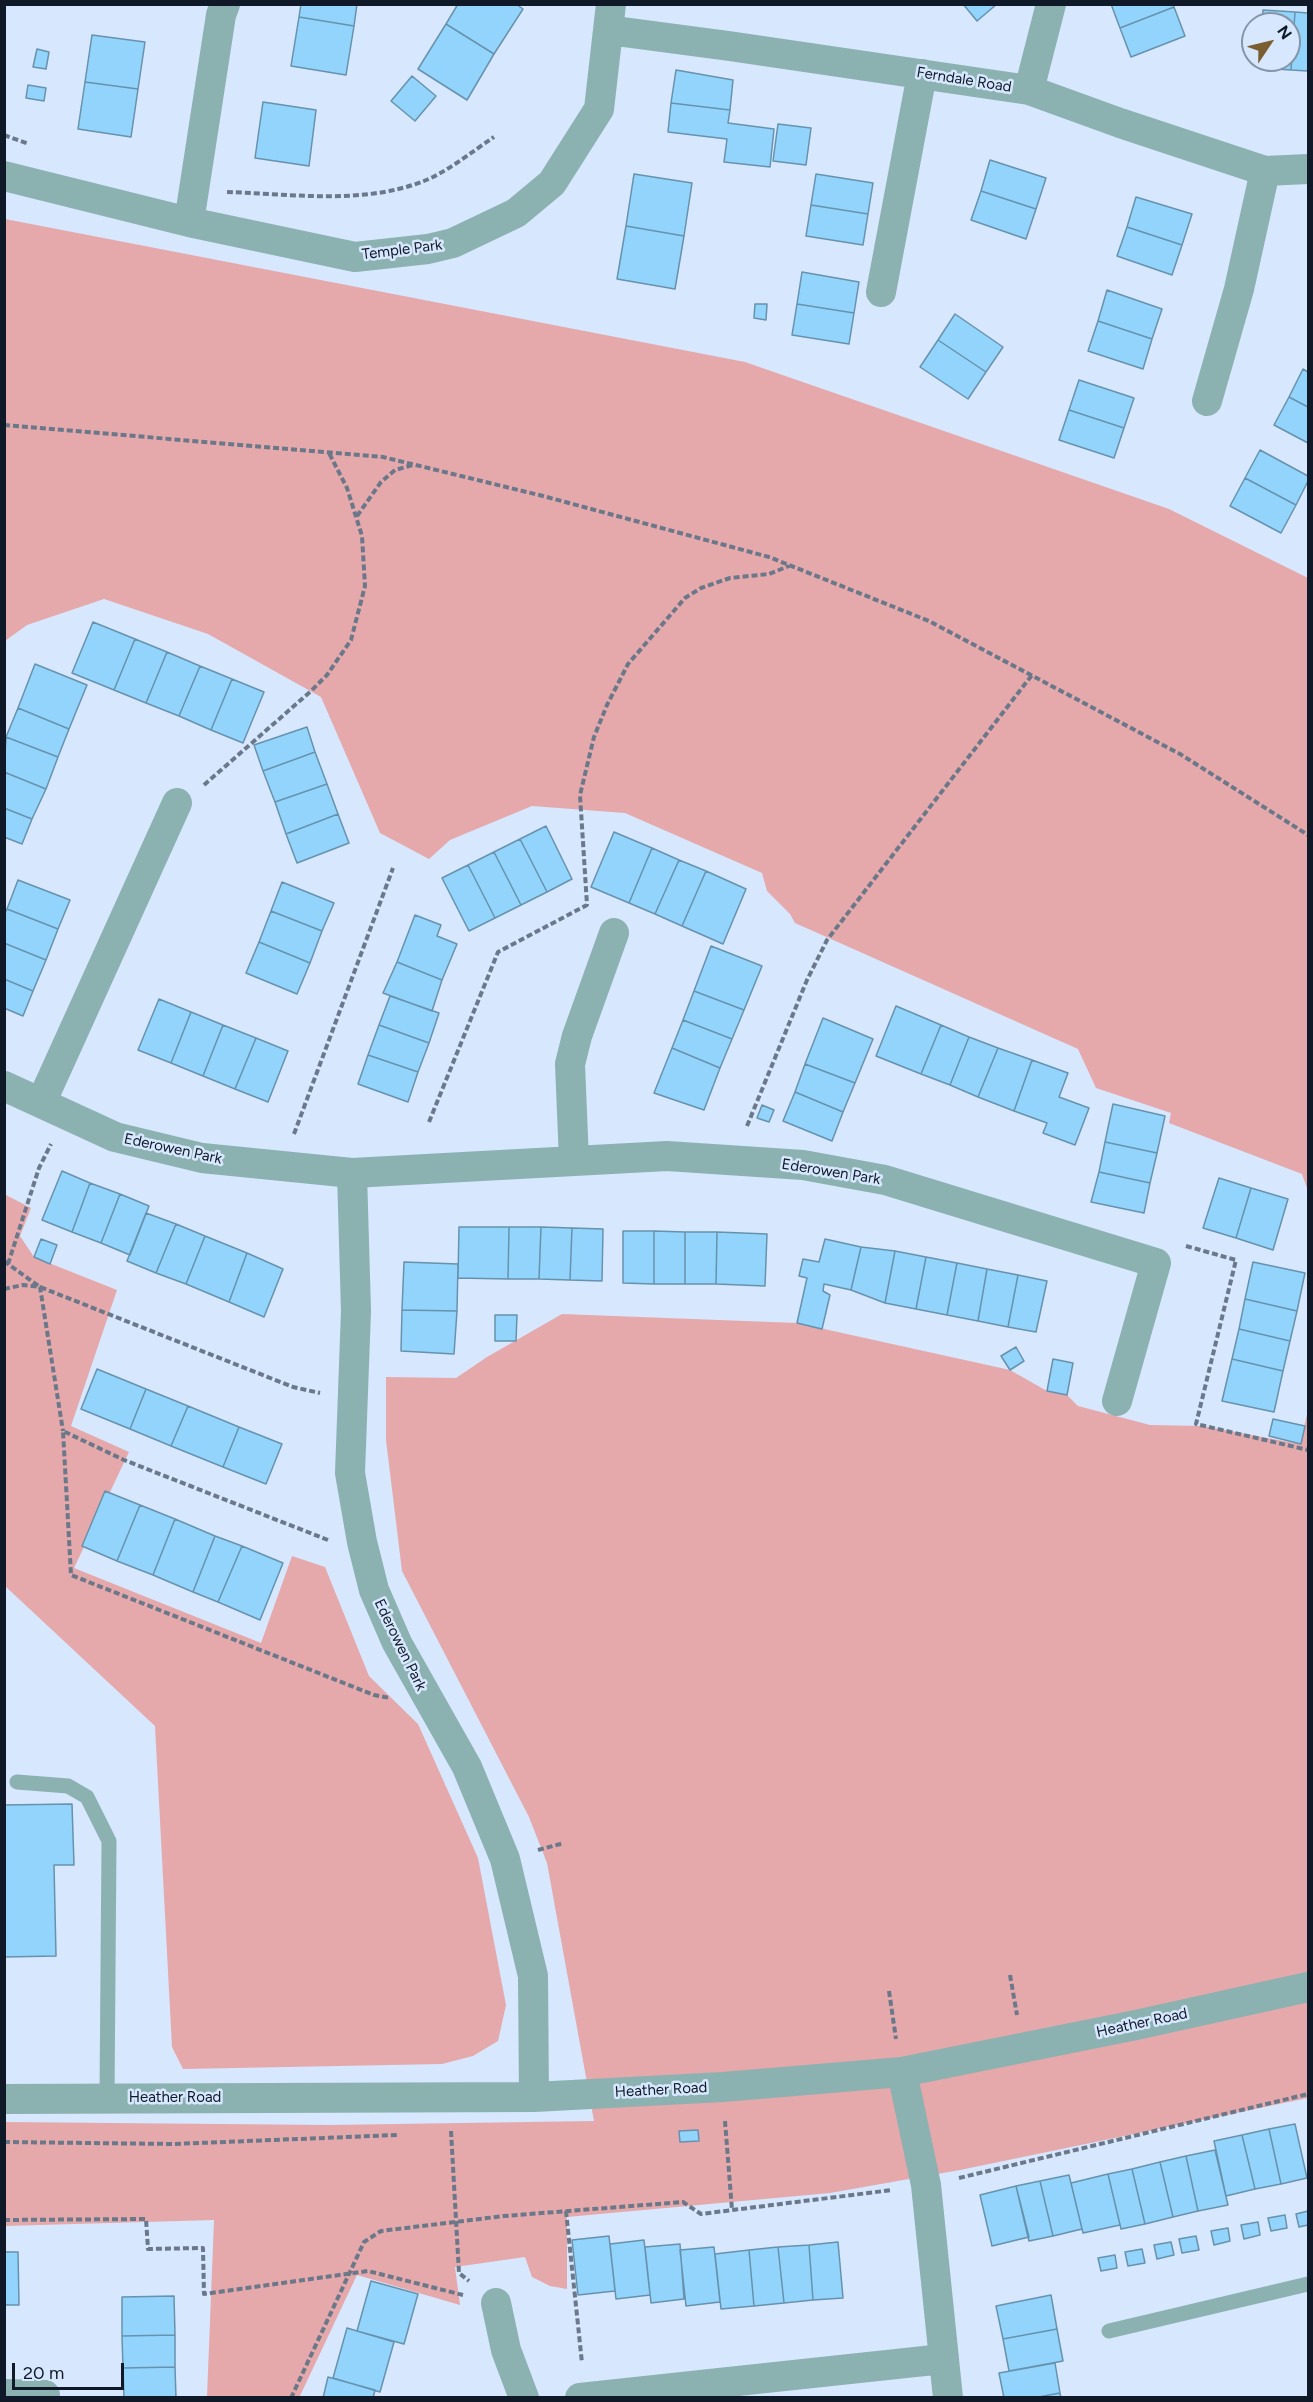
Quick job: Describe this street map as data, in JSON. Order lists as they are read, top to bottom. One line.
{"streets":{"street":["Ferndale Road","Temple Park","Ederowen Park","Heather Road"]},"crossings":[["Ferndale Road","Temple Park"],["Ederowen Park","Heather Road"]],"scale_bar":"20 m","north":"top right"}
